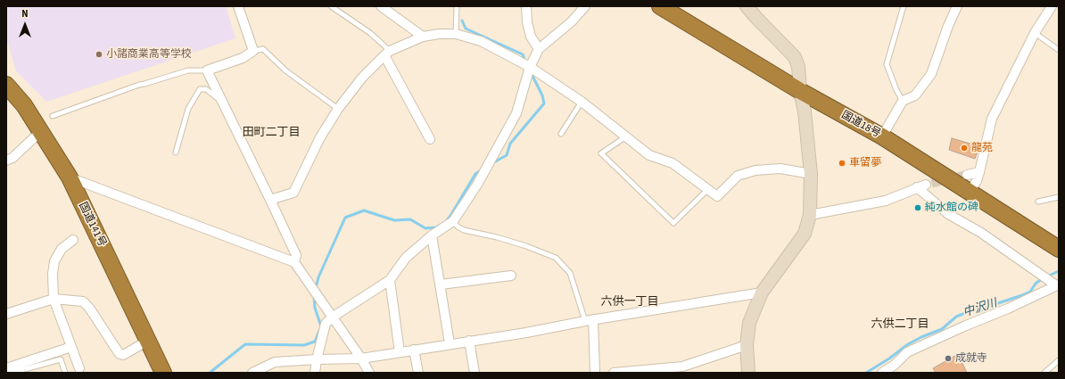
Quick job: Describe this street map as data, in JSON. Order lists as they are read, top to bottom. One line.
{"streets":{"highway":["国道18号","国道141号"]},"districts":["田町二丁目","六供一丁目","六供二丁目"],"water":["中沢川"],"places":["小諸商業高等学校","龍苑","車留夢","純水館の碑","成就寺"],"north":"top"}
